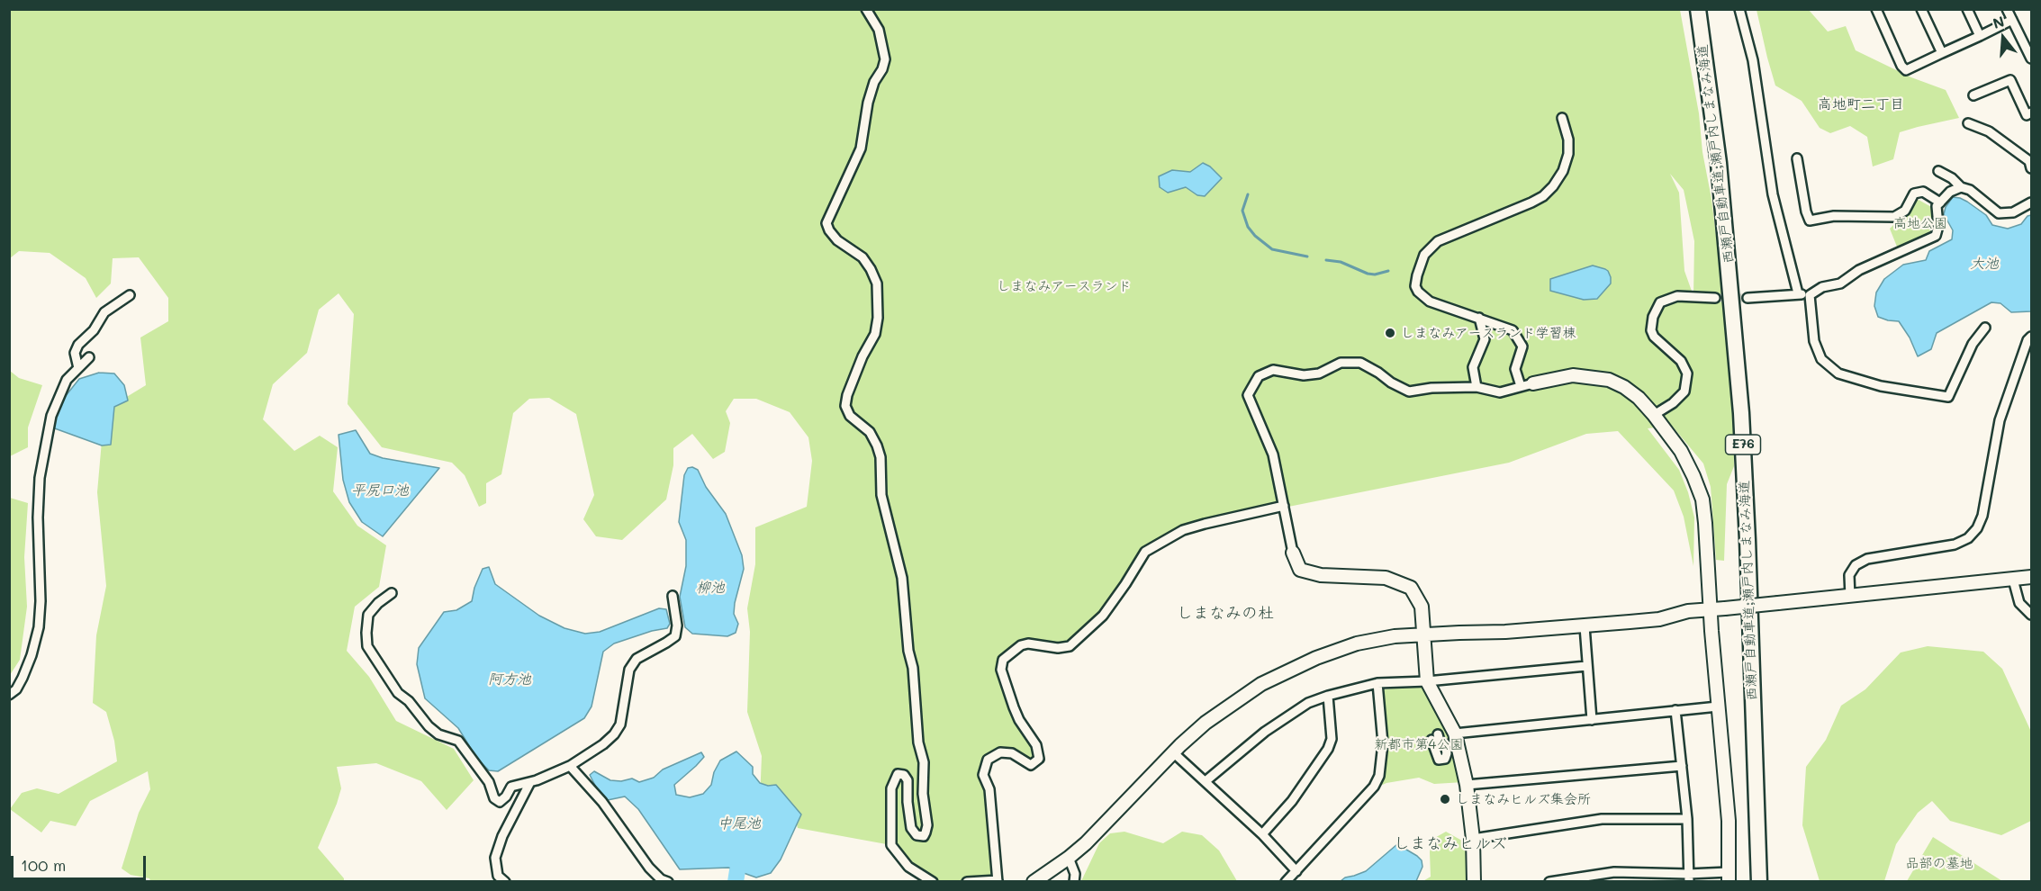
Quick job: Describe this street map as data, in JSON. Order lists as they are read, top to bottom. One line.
{"streets":{"highway":["西瀬戸自動車道;瀬戸内しまなみ海道","E76"]},"districts":["高地町二丁目","しまなみの杜","しまなみヒルズ"],"water":["大池","平尻口池","柳池","阿方池","中尾池"],"parks":["高地公園","しまなみアースランド","新都市第4公園","品部の墓地"],"places":["しまなみアースランド学習棟","しまなみヒルズ集会所"],"scale_bar":"100 m","north":"top"}
